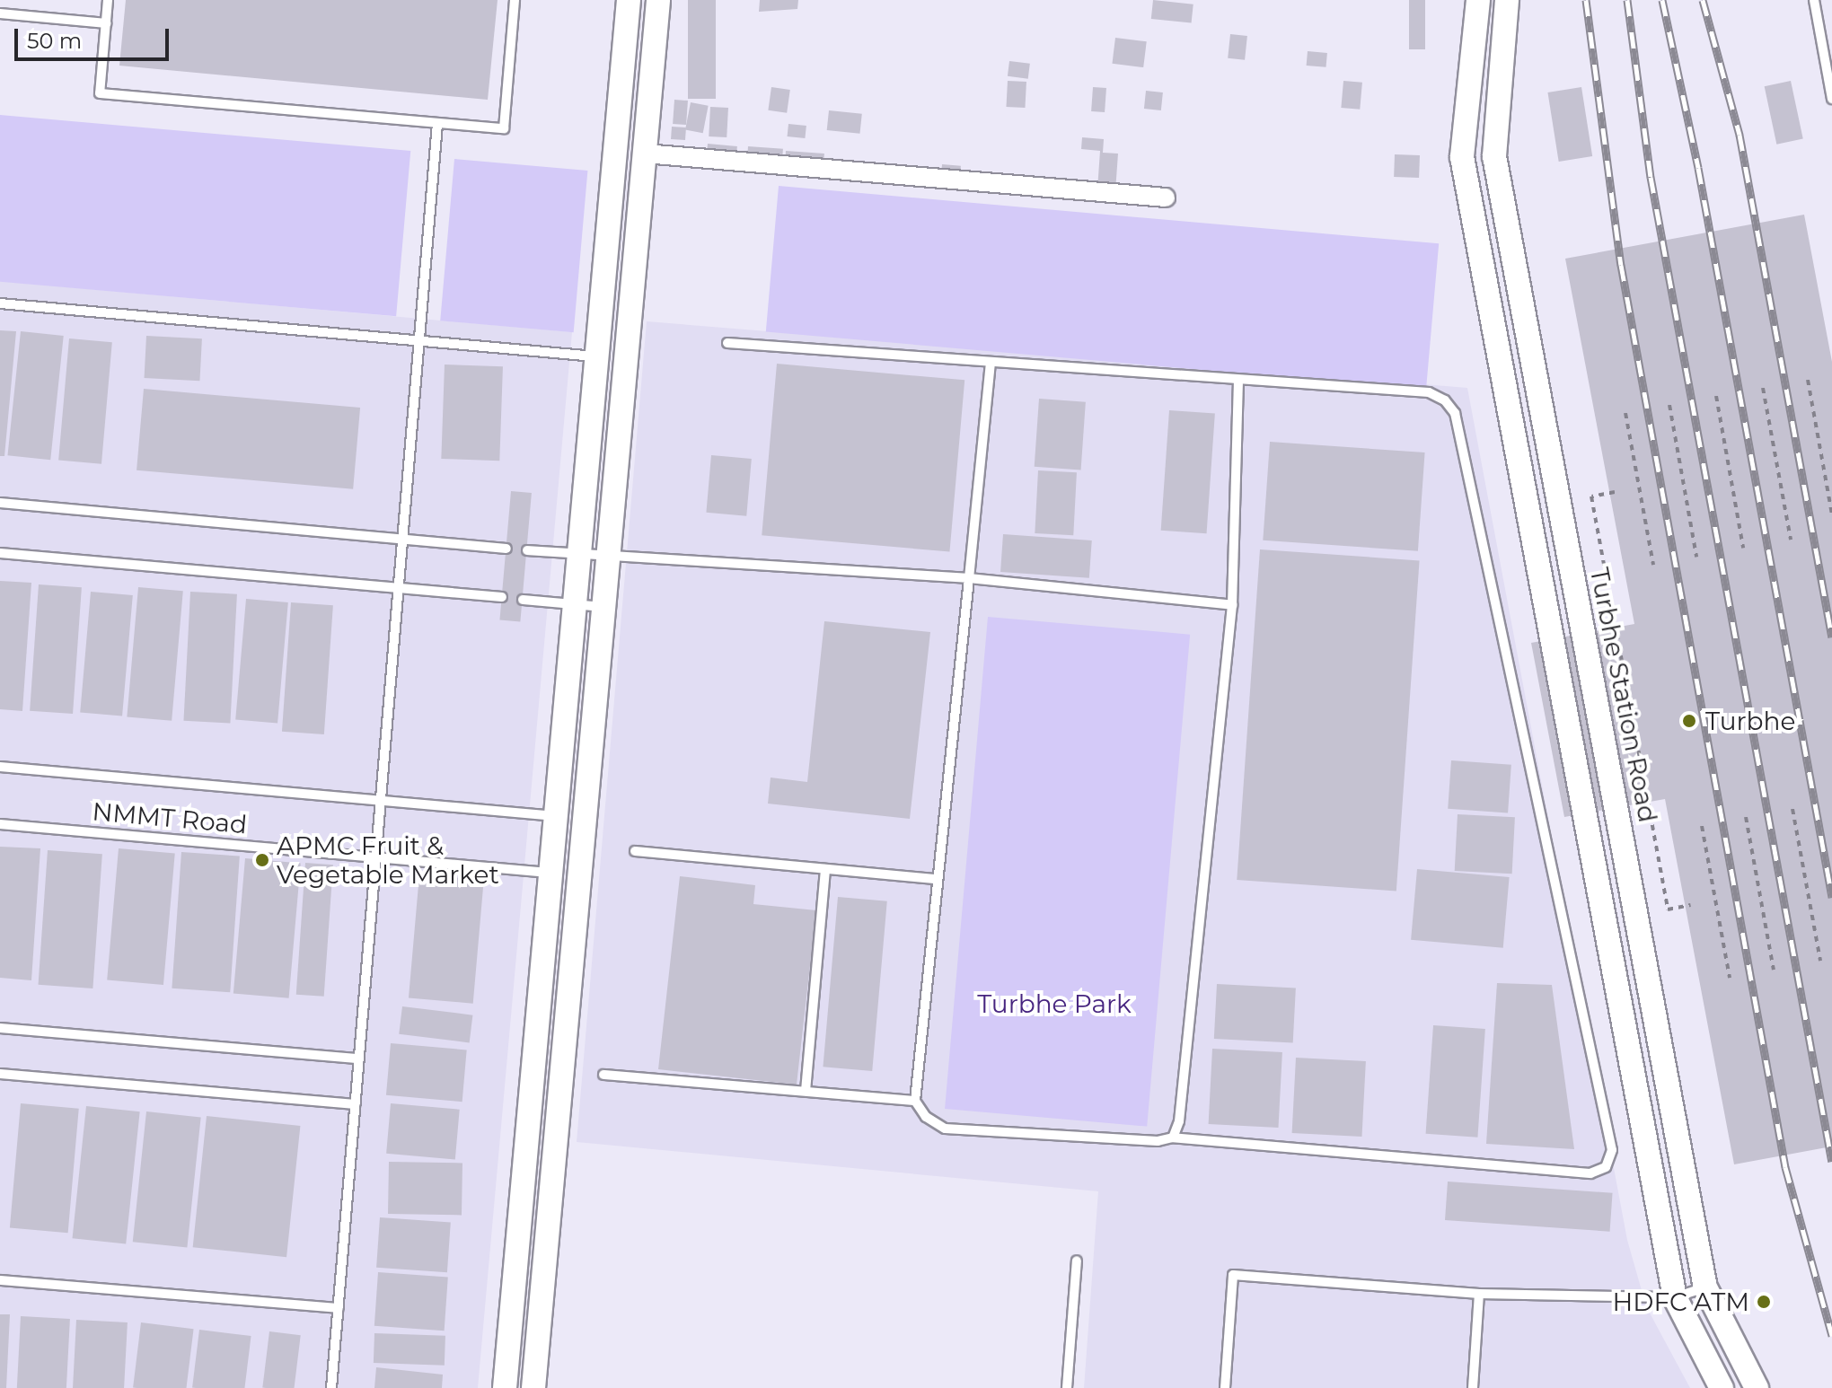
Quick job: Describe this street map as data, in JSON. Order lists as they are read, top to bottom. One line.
{"streets":{"street":["Turbhe Station Road"],"lane":["NMMT Road"]},"parks":["Turbhe Park"],"places":["Turbhe","APMC Fruit & Vegetable Market","HDFC ATM"],"scale_bar":"50 m"}
